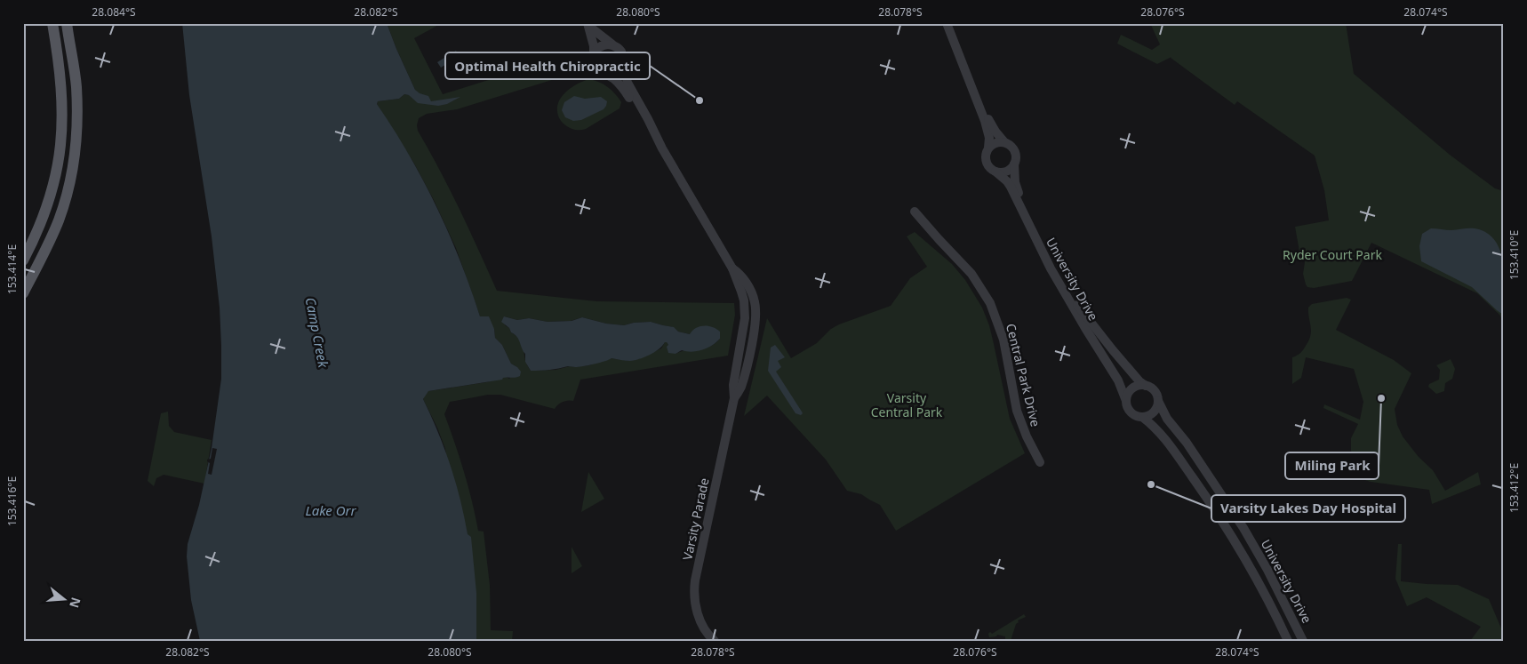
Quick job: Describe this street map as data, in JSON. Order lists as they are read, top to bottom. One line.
{"streets":{"street":["University Drive","Central Park Drive","Varsity Parade"]},"water":["Camp Creek","Lake Orr"],"parks":["Ryder Court Park","Varsity Central Park"],"places":["Optimal Health Chiropractic","Miling Park","Varsity Lakes Day Hospital"],"north":"right","coordinates":["28.084°S","28.082°S","28.080°S","28.078°S","28.076°S","28.074°S","153.410°E","153.414°E","153.412°E","153.416°E"]}
